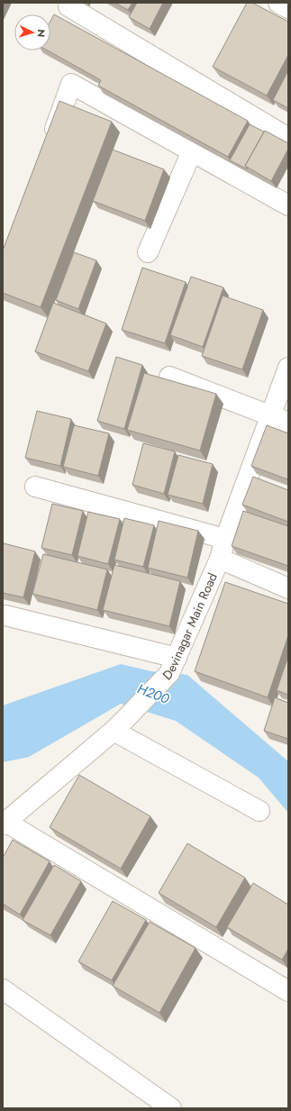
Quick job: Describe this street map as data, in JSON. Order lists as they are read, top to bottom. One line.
{"streets":{"street":["Devinagar Main Road"]},"water":["H200"],"north":"right"}
